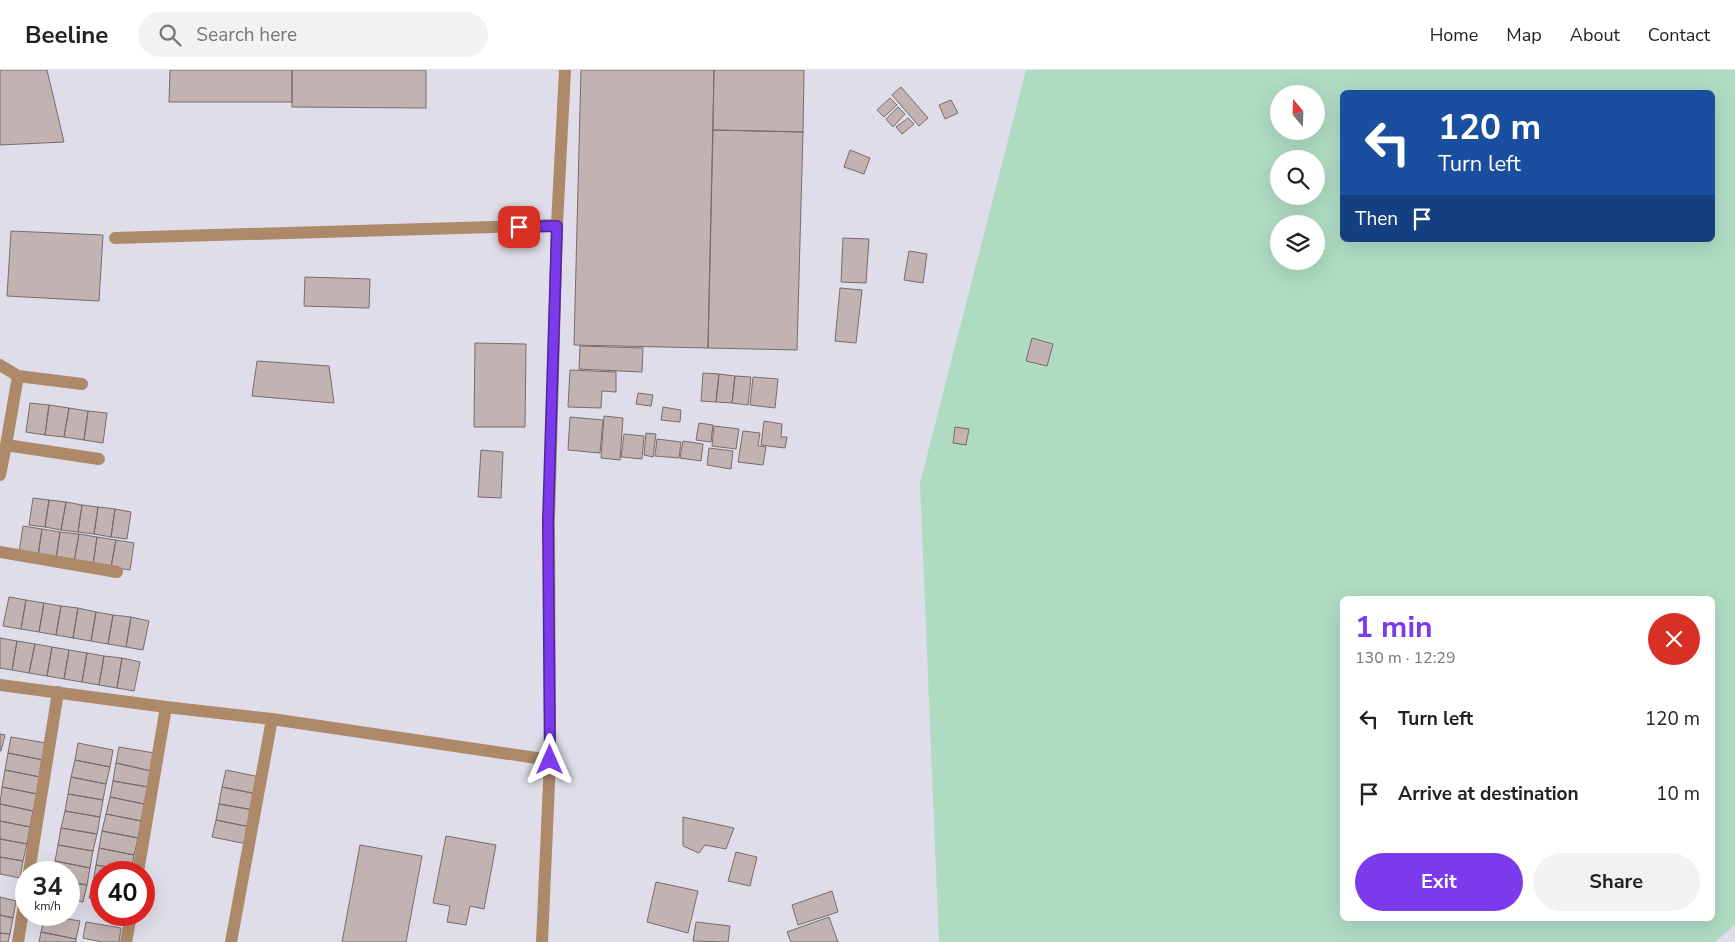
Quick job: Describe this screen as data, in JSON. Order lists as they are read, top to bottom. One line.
{"north":"top","page":{"header":"Beeline","search":"Search here","nav":["Home","Map","About","Contact"],"turn":["120 m","Turn left"],"then":"Then","heading":["1 min","130 m · 12:29"],"list":[{"name":"Turn left","value":"120 m"},{"name":"Arrive at destination","value":"10 m"}],"buttons":["Exit","Share"],"speed":"34 km/h","limit":"40"}}
